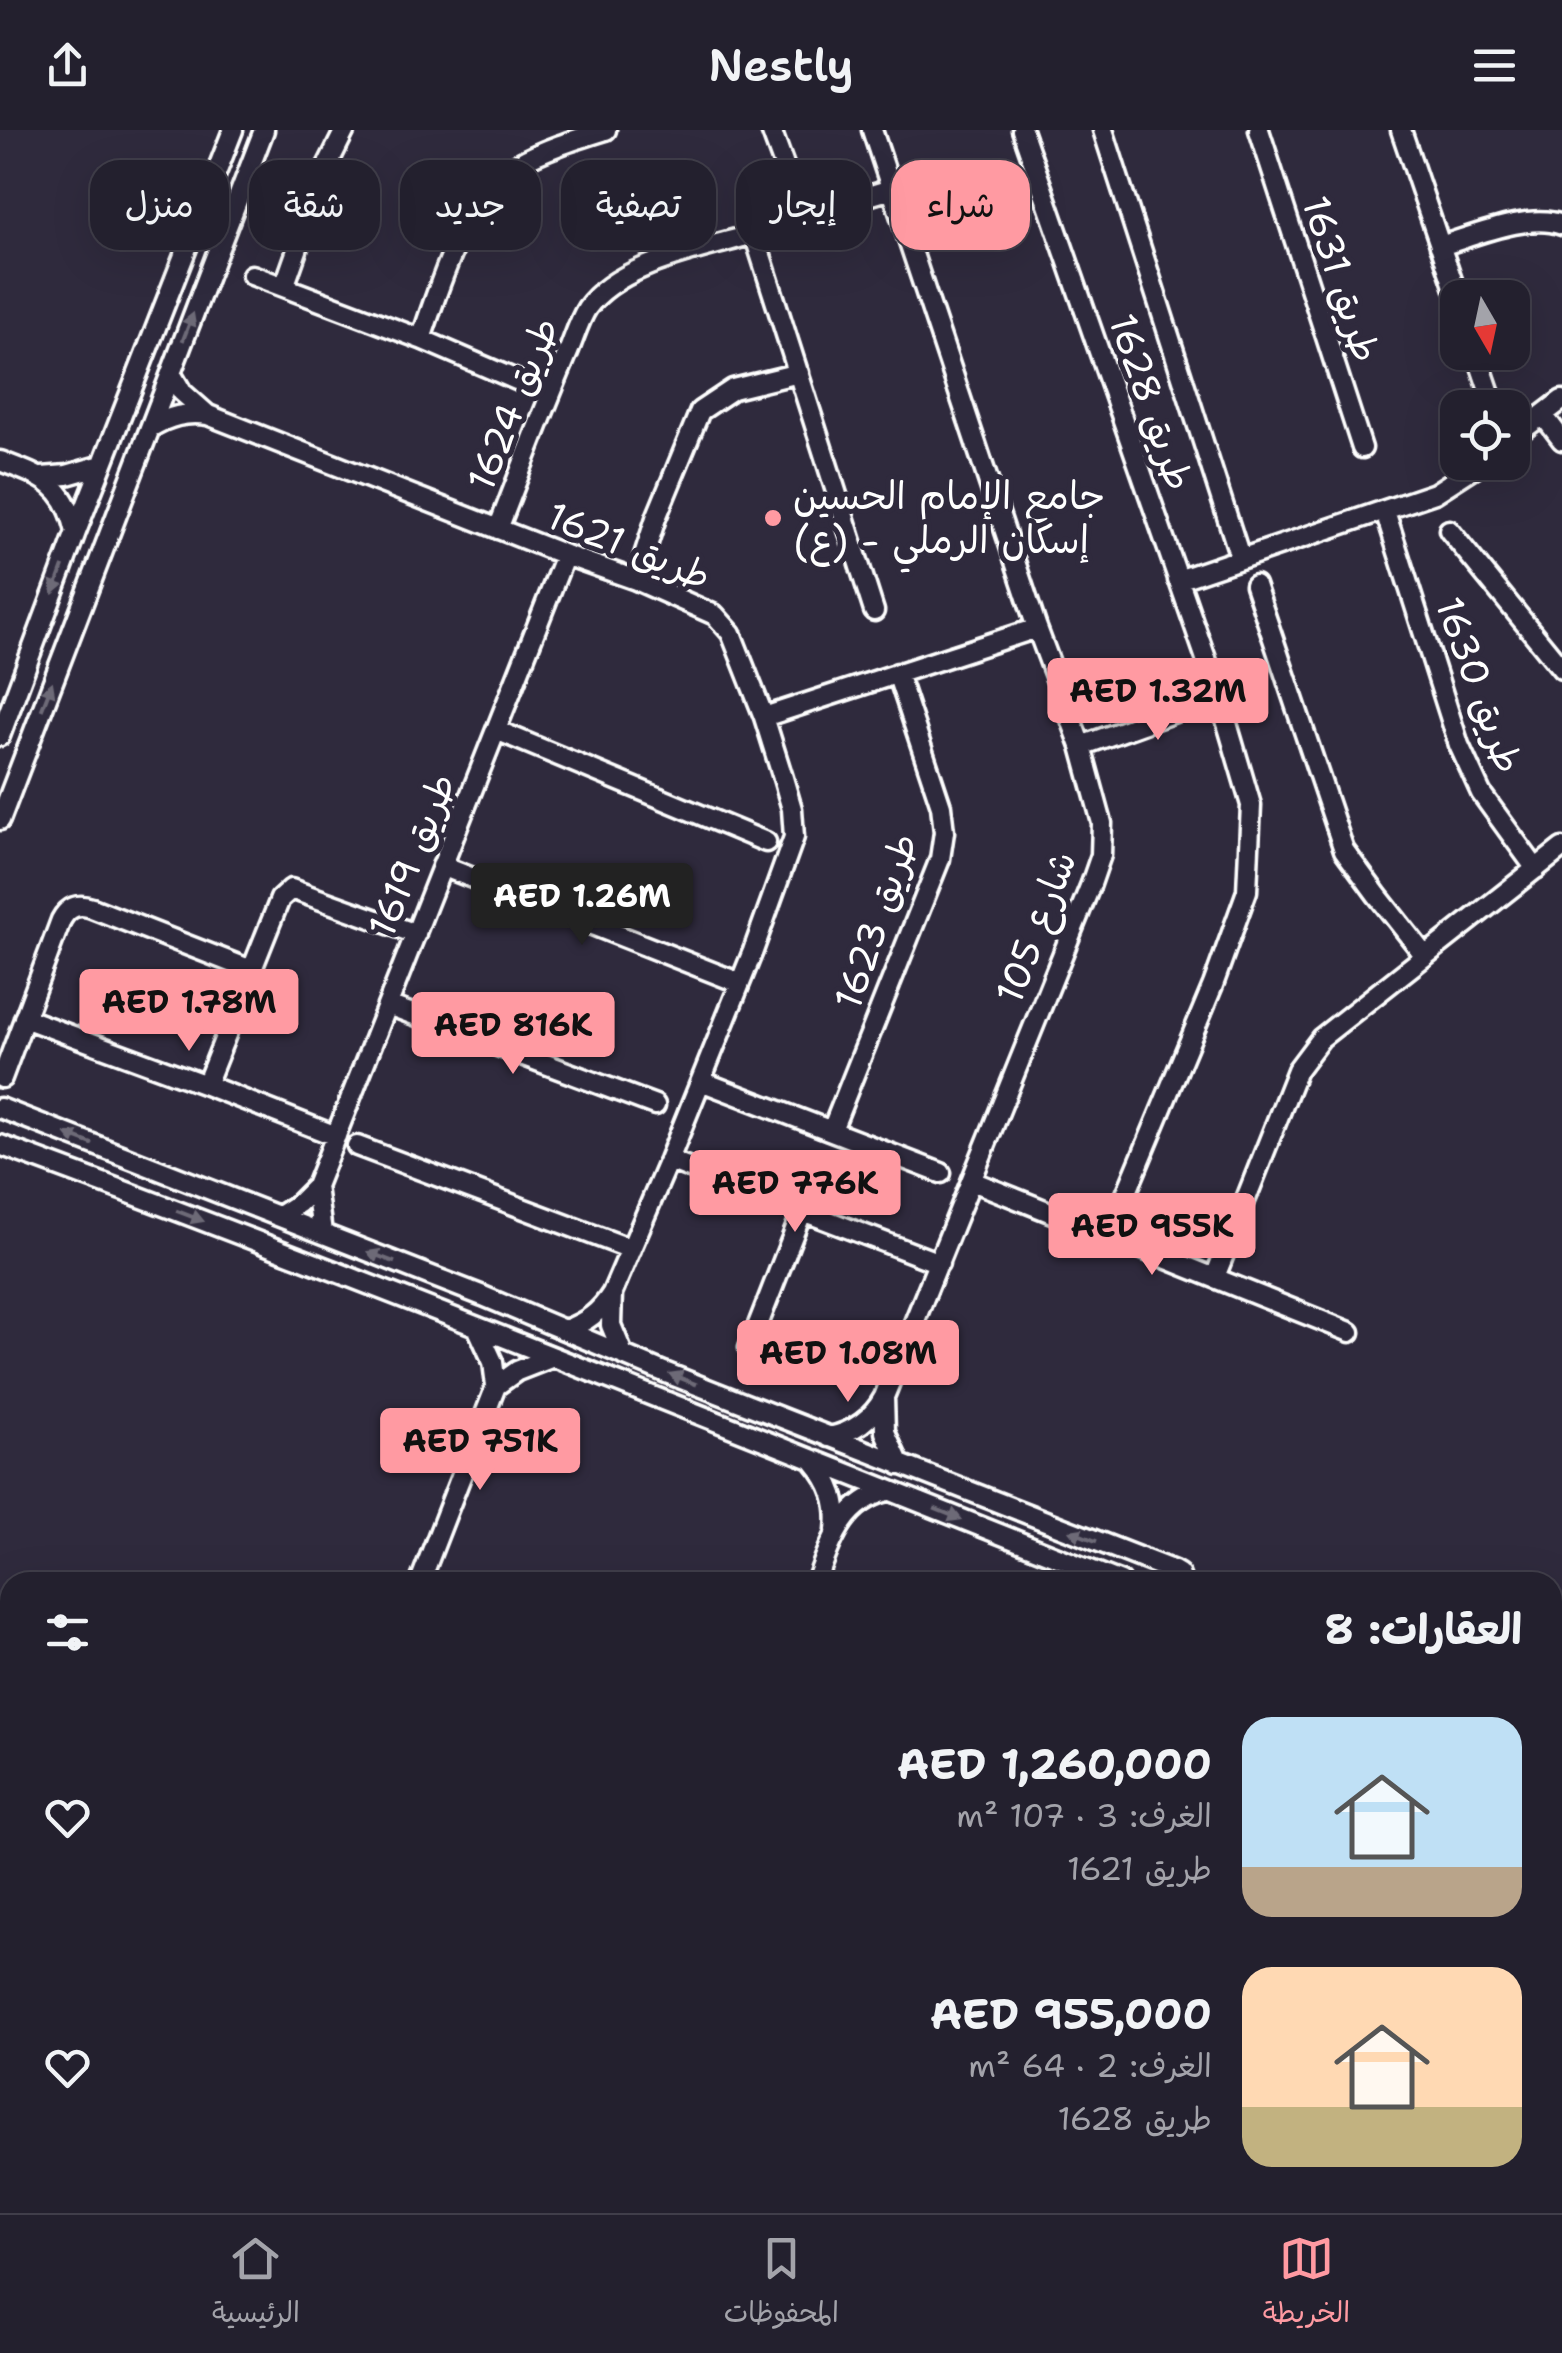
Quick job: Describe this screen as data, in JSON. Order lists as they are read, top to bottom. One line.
{"streets":{"street":["طريق 1631","طريق 1628","طريق 1624","طريق 1621","طريق 1630","طريق 1619","طريق 1623","شارع 105"]},"crossings":[["طريق 1624","طريق 1621"],["طريق 1621","طريق 1619"]],"places":["جامع الإمام الحسين (ع) - إسكان الرملي"],"north":"bottom","page":{"header":"Nestly","chip":["شراء","إيجار","تصفية","جديد","شقة","منزل"],"price":["AED 1.32M","AED 1.26M","AED 1.78M","AED 816K","AED 776K","AED 955K","AED 1.08M","AED 751K"],"heading":"العقارات: 8","list":[{"name":"AED 1,260,000","note":"الغرف: 3 · 107 m² · طريق 1621"},{"name":"AED 955,000","note":"الغرف: 2 · 64 m² · طريق 1628"}],"tabs":["الخريطة","المحفوظات","الرئيسية"]}}
